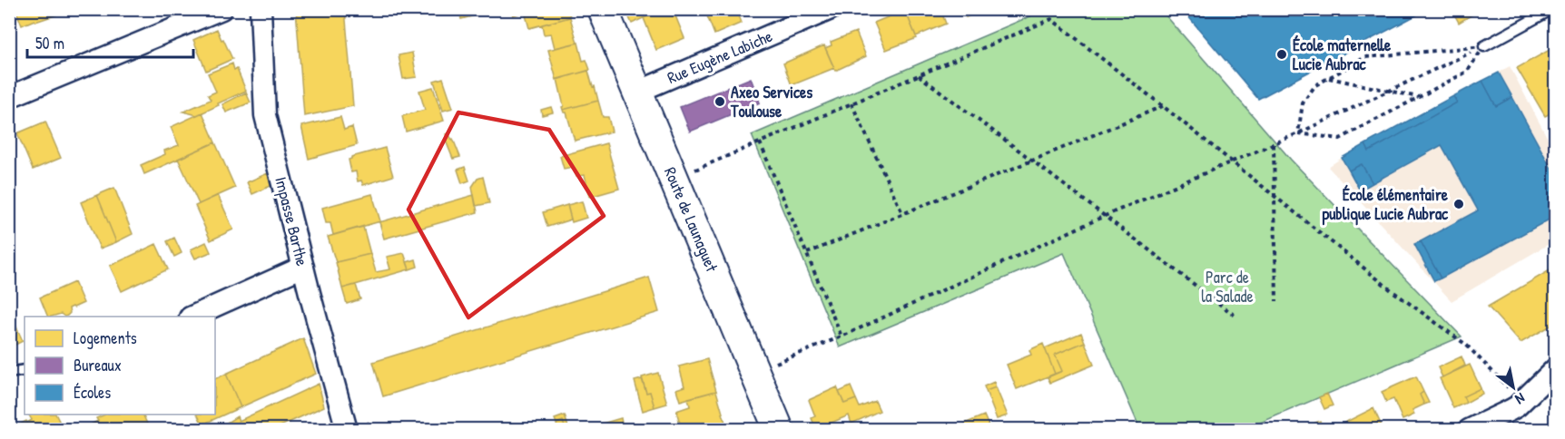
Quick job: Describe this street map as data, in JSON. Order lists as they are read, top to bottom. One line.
{"streets":{"main road":["Route de Launaguet"],"street":["Rue Eugène Labiche","Impasse Barthe"]},"crossings":[["Rue Eugène Labiche","Route de Launaguet"]],"parks":["Parc de la Salade"],"places":["École maternelle Lucie Aubrac","Axeo Services Toulouse","École élémentaire publique Lucie Aubrac"],"legend":["Logements","Bureaux","Écoles"],"scale_bar":"50 m","north":"bottom right"}
